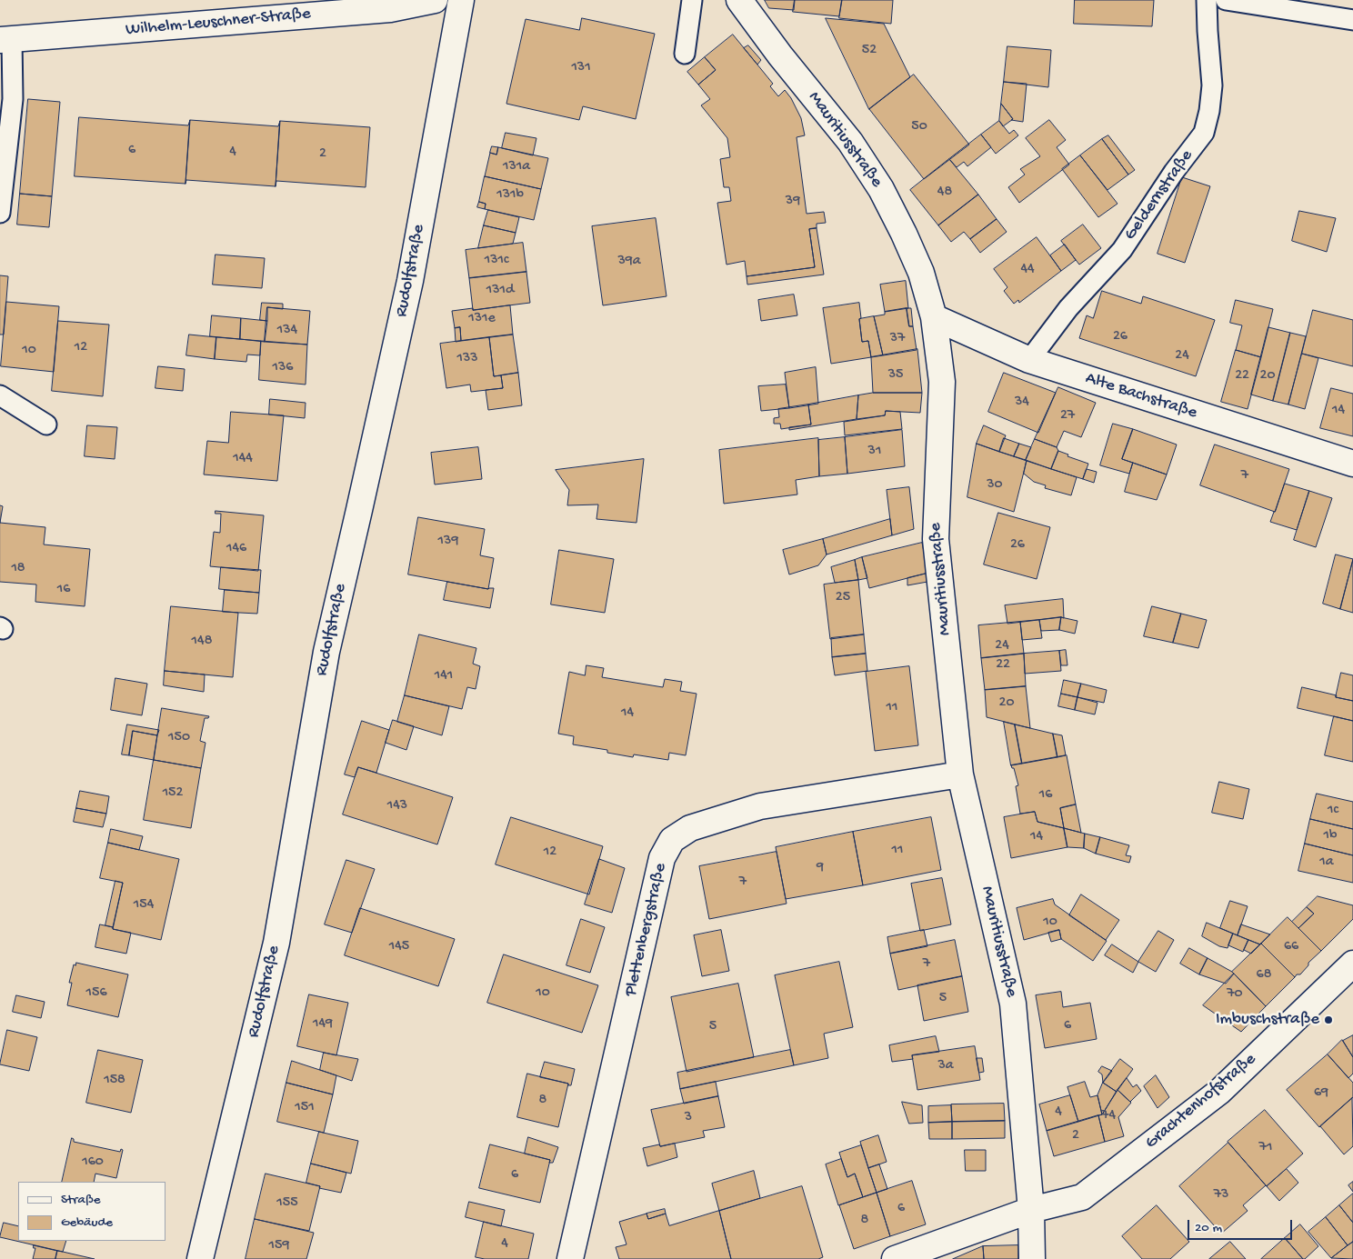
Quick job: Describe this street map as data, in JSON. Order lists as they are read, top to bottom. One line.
{"streets":{"street":["Wilhelm-Leuschner-Straße","Mauritiusstraße","Rudolfstraße","Alte Bachstraße","Plettenbergstraße","Grachtenhofstraße"],"lane":["Geldernstraße"]},"crossings":[["Mauritiusstraße","Alte Bachstraße"],["Mauritiusstraße","Plettenbergstraße"],["Mauritiusstraße","Grachtenhofstraße"],["Geldernstraße","Alte Bachstraße"]],"places":["Imbuschstraße"],"house_numbers":["52","131","50","6","4","2","131a","48","131b","39","131c","39a","44","131d","131e","134","26","37","12","10","24","133","136","35","22","20","34","14","27","31","144","7","30","139","26","146","18","16","25","148","24","22","141","20","11","14","150","152","16","143","1c","1b","14","11","12","1a","9","7","154","10","145","66","7","68","156","10","70","5","149","6","5","3a","158","69","8","151","4","74","3","2","71","160","6","73","155","6","8","4","159"],"legend":["Straße","Gebäude"],"scale_bar":"20 m"}
